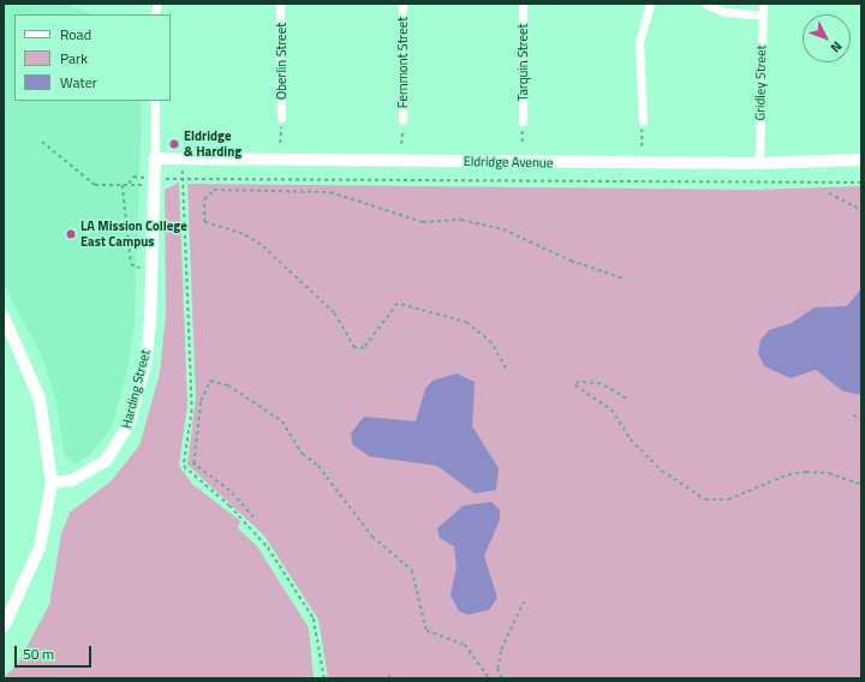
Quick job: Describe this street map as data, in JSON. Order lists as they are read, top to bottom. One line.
{"streets":{"street":["Oberlin Street","Fernmont Street","Tarquin Street","Gridley Street","Eldridge Avenue","Harding Street"]},"crossings":[["Gridley Street","Eldridge Avenue"],["Eldridge Avenue","Harding Street"]],"places":["Eldridge & Harding","LA Mission College East Campus"],"legend":["Road","Park","Water"],"scale_bar":"50 m","north":"bottom right"}
